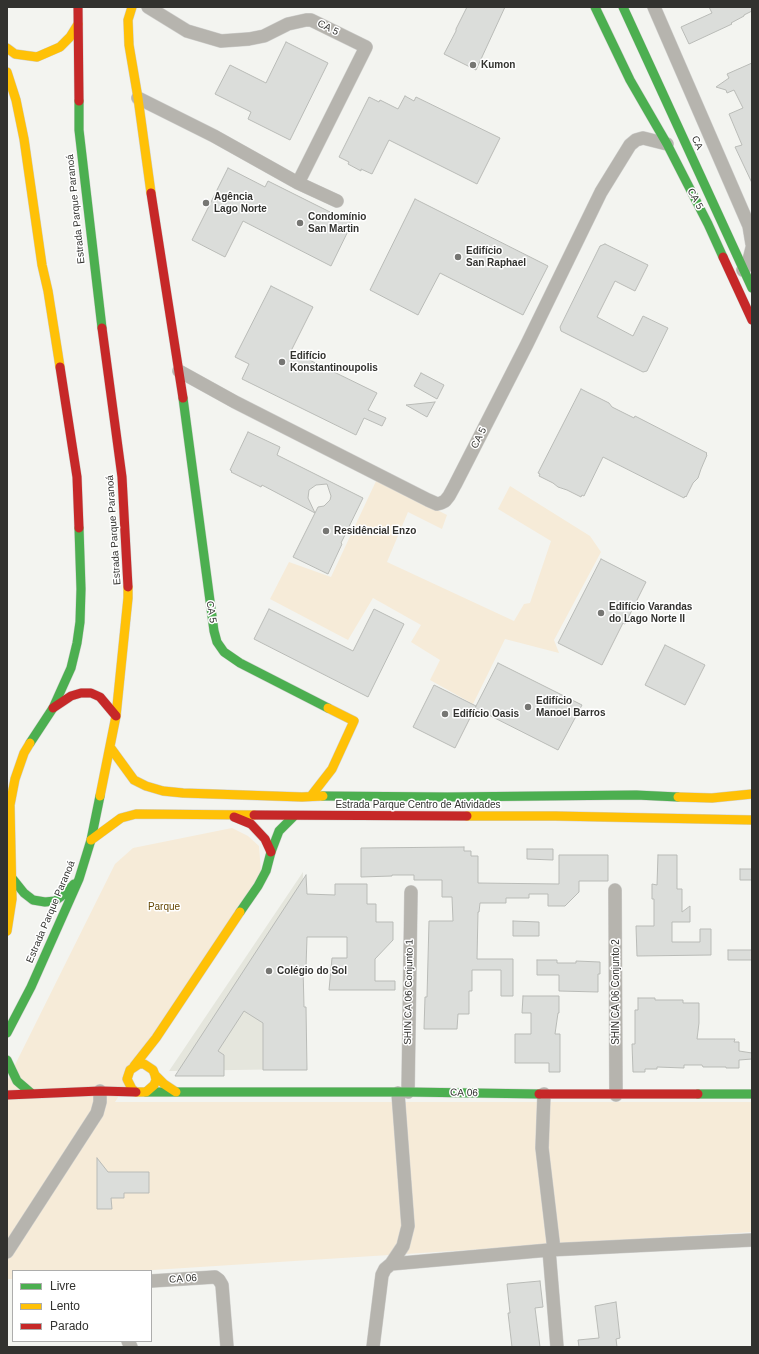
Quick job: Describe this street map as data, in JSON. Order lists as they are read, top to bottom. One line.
{"streets":{"main road":["CA 5","CA","Estrada Parque Paranoá","Estrada Parque Centro de Atividades","CA 06"],"street":["SHIN CA 06 Conjunto 1","SHIN CA 06 Conjunto 2"]},"crossings":[["CA 5","Estrada Parque Centro de Atividades"],["Estrada Parque Paranoá","Estrada Parque Centro de Atividades"],["SHIN CA 06 Conjunto 1","CA 06"],["SHIN CA 06 Conjunto 2","CA 06"]],"parks":["Parque"],"places":["Kumon","Agência Lago Norte","Condomínio San Martin","Edifício San Raphael","Edifício Konstantinoupolis","Residêncial Enzo","Edifício Varandas do Lago Norte II","Edifício Manoel Barros","Edifício Oasis","Colégio do Sol"],"legend":["Livre","Lento","Parado"]}
